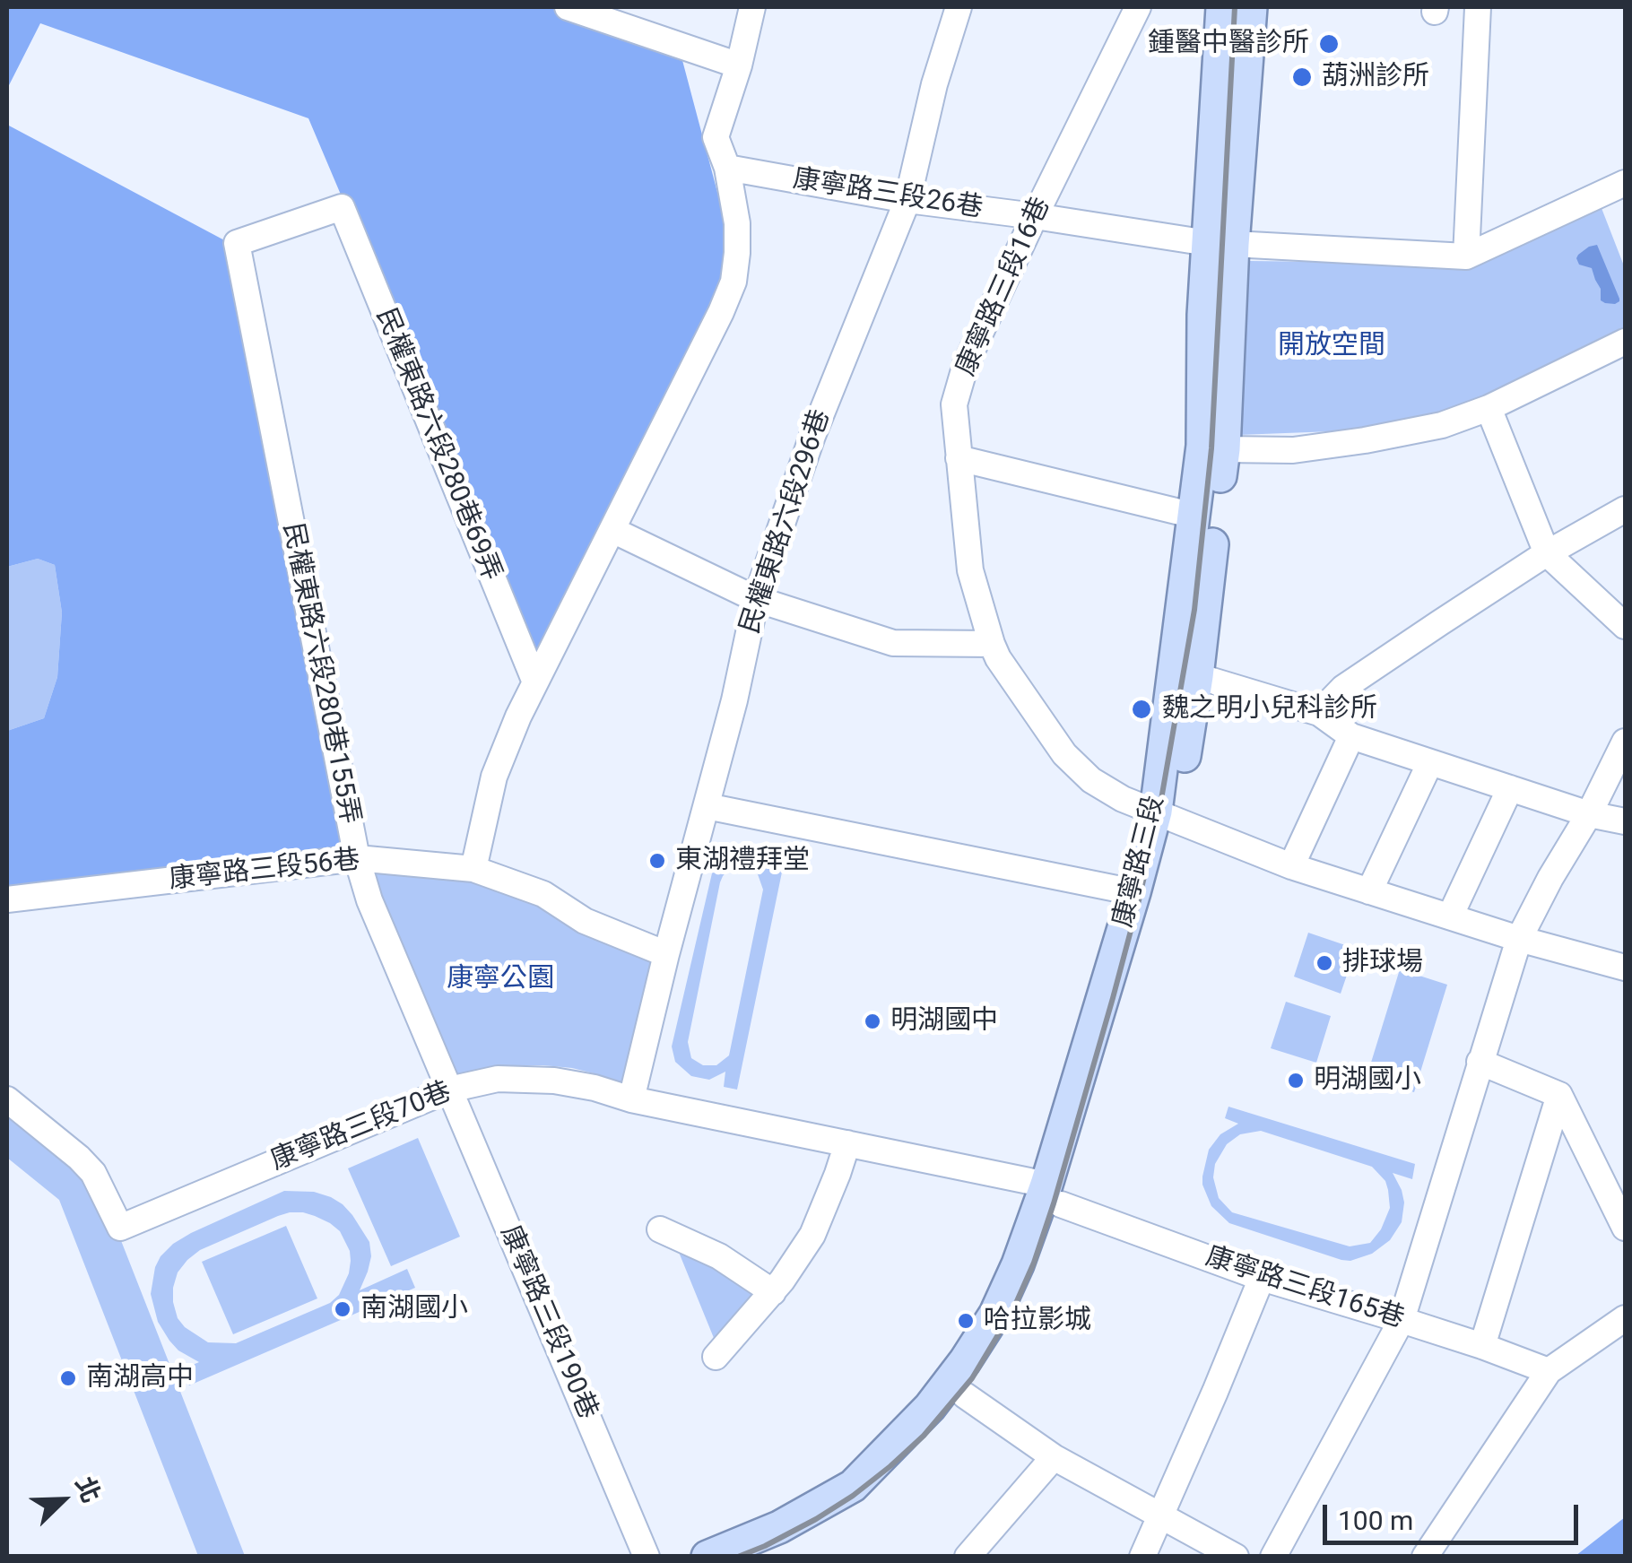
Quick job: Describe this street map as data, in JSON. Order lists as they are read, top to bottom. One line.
{"streets":{"main road":["康寧路三段"],"street":["康寧路三段26巷","康寧路三段16巷","民權東路六段280巷69弄","民權東路六段296巷","民權東路六段280巷155弄","康寧路三段56巷","康寧路三段70巷","康寧路三段165巷","康寧路三段190巷"]},"crossings":[["康寧路三段26巷","康寧路三段16巷"],["康寧路三段26巷","民權東路六段296巷"],["康寧路三段26巷","康寧路三段"],["康寧路三段16巷","康寧路三段"],["民權東路六段280巷69弄","民權東路六段280巷155弄"],["民權東路六段296巷","康寧路三段56巷"],["民權東路六段296巷","康寧路三段70巷"],["民權東路六段280巷155弄","康寧路三段56巷"],["民權東路六段280巷155弄","康寧路三段70巷"],["民權東路六段280巷155弄","康寧路三段190巷"],["康寧路三段","康寧路三段70巷"],["康寧路三段","康寧路三段165巷"],["康寧路三段70巷","康寧路三段165巷"],["康寧路三段70巷","康寧路三段190巷"]],"parks":["開放空間","康寧公園"],"places":["鍾醫中醫診所","葫洲診所","魏之明小兒科診所","東湖禮拜堂","排球場","明湖國中","明湖國小","南湖國小","哈拉影城","南湖高中"],"scale_bar":"100 m","north":"top right"}
